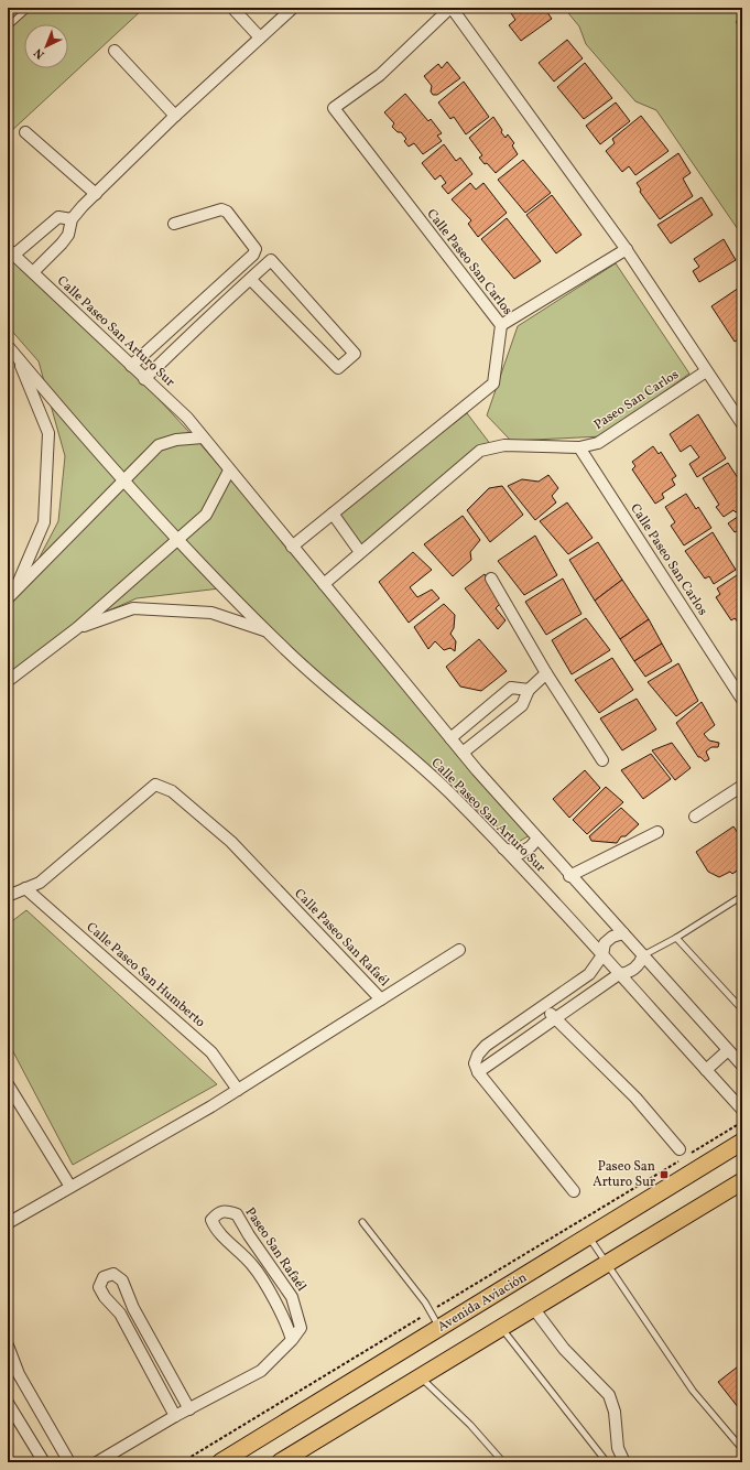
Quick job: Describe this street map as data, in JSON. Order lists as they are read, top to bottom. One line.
{"streets":{"main road":["Avenida Aviación"],"street":["Calle Paseo San Carlos","Calle Paseo San Arturo Sur","Paseo San Carlos","Calle Paseo San Rafaél","Calle Paseo San Humberto","Paseo San Rafaél"]},"crossings":[["Calle Paseo San Carlos","Calle Paseo San Arturo Sur"],["Calle Paseo San Carlos","Paseo San Carlos"],["Calle Paseo San Rafaél","Calle Paseo San Humberto"]],"places":{"transit":["Paseo San Arturo Sur"]},"north":"bottom left"}
